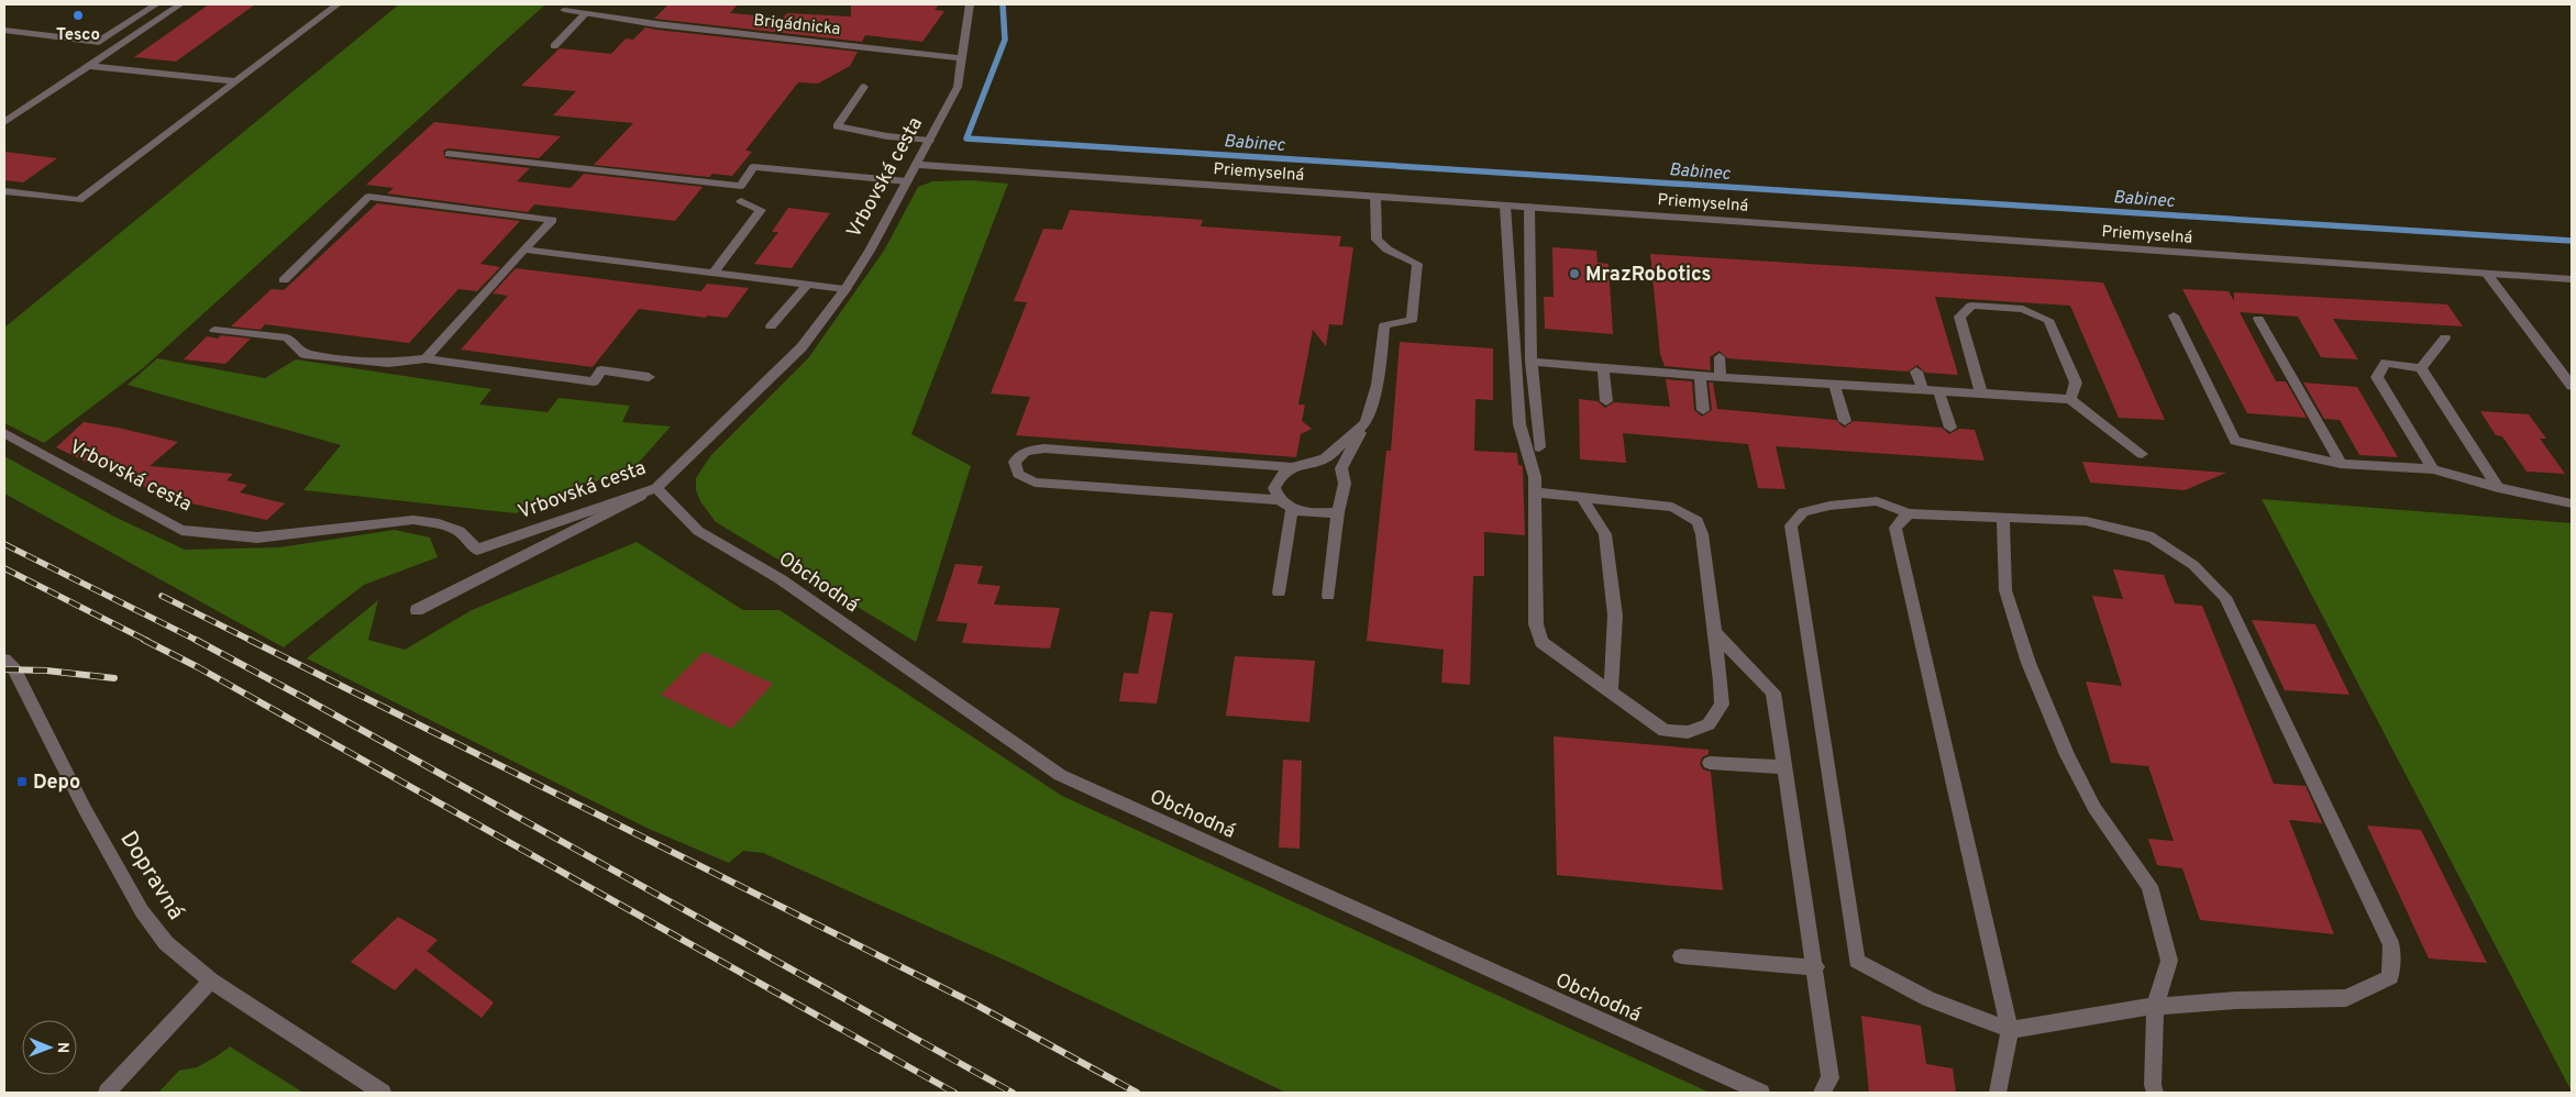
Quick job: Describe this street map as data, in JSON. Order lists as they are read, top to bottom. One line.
{"streets":{"street":["Brigádnicka","Priemyselná","Vrbovská cesta","Obchodná","Dopravná"]},"crossings":[["Brigádnicka","Vrbovská cesta"],["Priemyselná","Vrbovská cesta"],["Vrbovská cesta","Obchodná"]],"water":["Babinec"],"places":{"other":["Tesco","MrazRobotics"],"transit":["Depo"]},"north":"right"}
